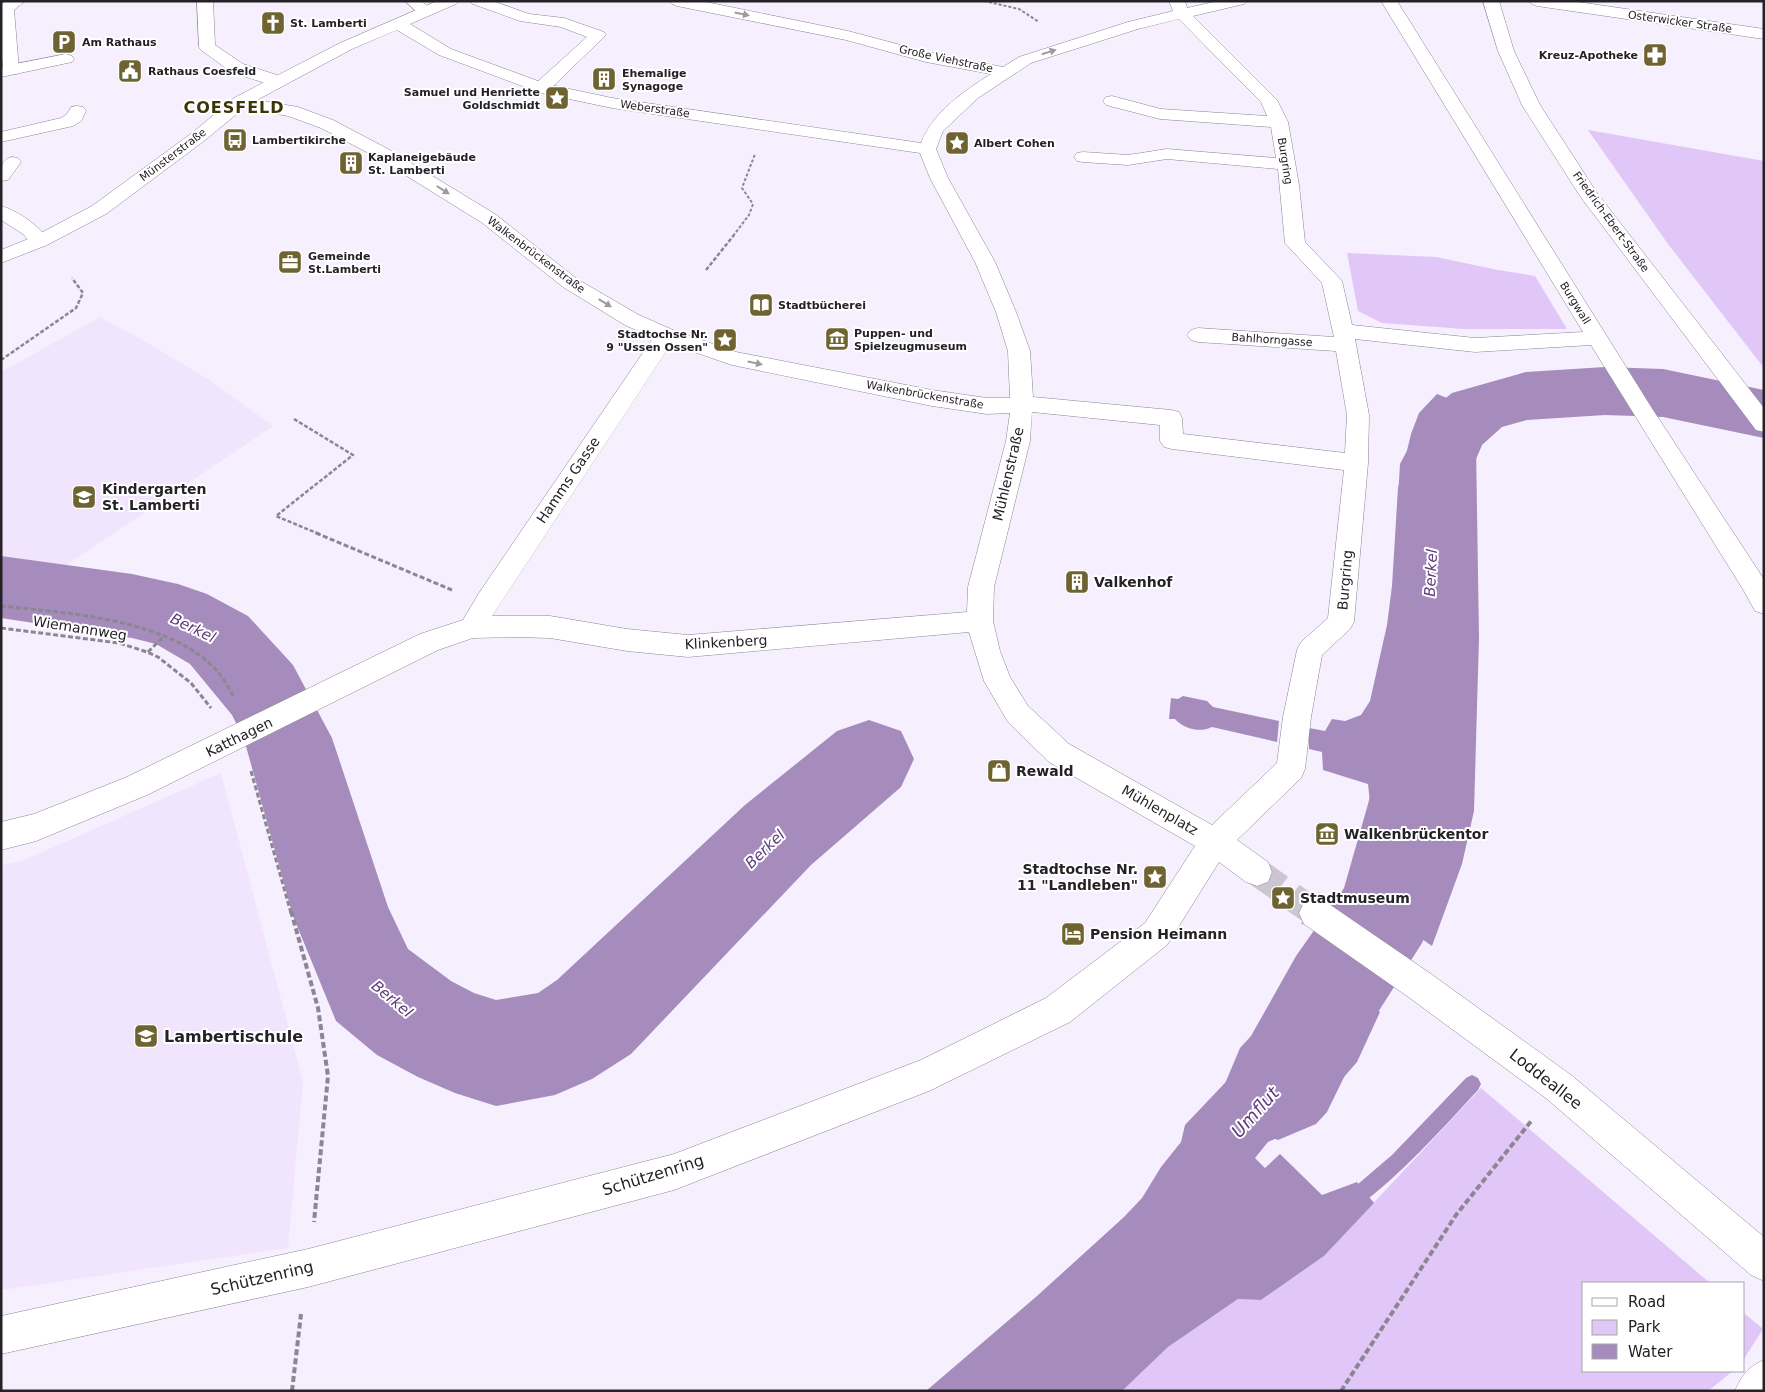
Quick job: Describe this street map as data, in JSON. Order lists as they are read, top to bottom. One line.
{"streets":{"street":["Osterwicker Straße","Große Viehstraße","Weberstraße","Münsterstraße","Burgring","Friedrich-Ebert-Straße","Walkenbrückenstraße","Burgwall","Bahlhorngasse","Mühlenstraße","Hamms Gasse","Klinkenberg","Katthagen","Mühlenplatz","Loddeallee","Schützenring"],"path":["Wiemannweg"]},"crossings":[["Große Viehstraße","Burgring"],["Weberstraße","Münsterstraße"],["Weberstraße","Mühlenstraße"],["Münsterstraße","Walkenbrückenstraße"],["Burgring","Walkenbrückenstraße"],["Burgring","Bahlhorngasse"],["Burgring","Mühlenplatz"],["Burgring","Schützenring"],["Walkenbrückenstraße","Mühlenstraße"],["Walkenbrückenstraße","Hamms Gasse"],["Mühlenstraße","Klinkenberg"],["Mühlenstraße","Mühlenplatz"],["Hamms Gasse","Klinkenberg"],["Hamms Gasse","Katthagen"],["Wiemannweg","Katthagen"],["Klinkenberg","Katthagen"],["Mühlenplatz","Schützenring"]],"one_way":["Große Viehstraße","Walkenbrückenstraße"],"districts":["COESFELD"],"water":["Berkel","Umflut"],"places":{"church":["St. Lamberti"],"parking":["Am Rathaus"],"pharmacy":["Kreuz-Apotheke"],"public building":["Rathaus Coesfeld"],"building":["Ehemalige Synagoge","Kaplaneigebäude St. Lamberti","Valkenhof"],"place":["Samuel und Henriette Goldschmidt","Albert Cohen","Stadtochse Nr. 9 \"Ussen Ossen\"","Stadtochse Nr. 11 \"Landleben\"","Stadtmuseum"],"bus stop":["Lambertikirche"],"office":["Gemeinde St.Lamberti"],"library":["Stadtbücherei"],"museum":["Puppen- und Spielzeugmuseum","Walkenbrückentor"],"school or university":["Kindergarten St. Lamberti","Lambertischule"],"shop":["Rewald"],"hotel":["Pension Heimann"]},"legend":["Road","Park","Water"]}
